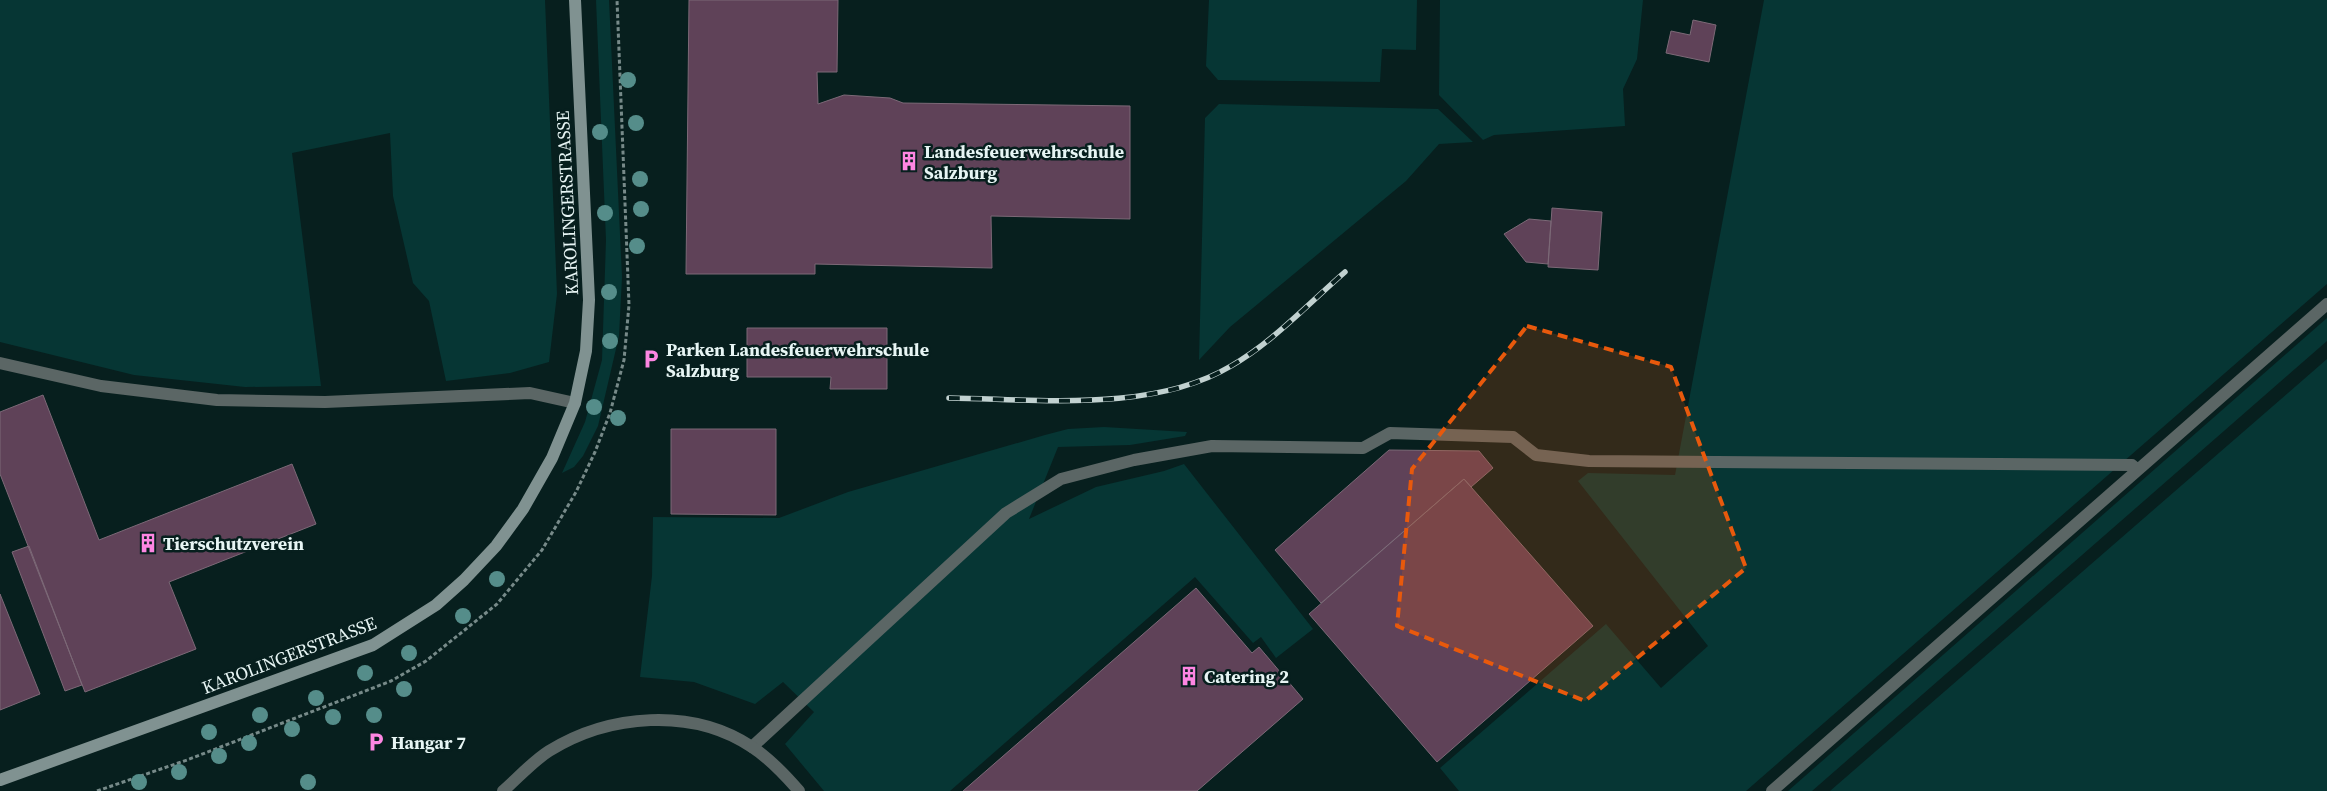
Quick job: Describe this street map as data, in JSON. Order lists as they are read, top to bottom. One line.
{"streets":{"street":["KAROLINGERSTRASSE"]},"places":{"building":["Landesfeuerwehrschule Salzburg","Tierschutzverein","Catering 2"],"parking":["Parken Landesfeuerwehrschule Salzburg","Hangar 7"]}}
